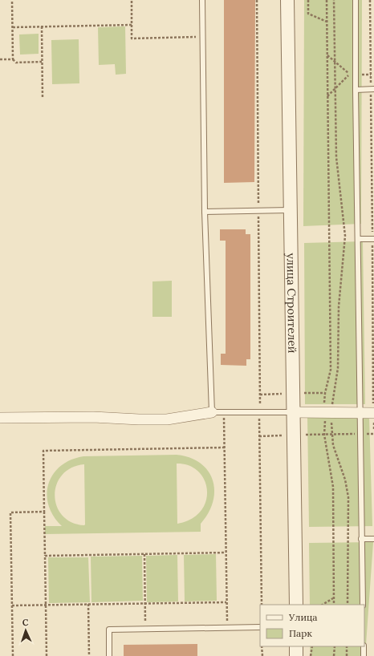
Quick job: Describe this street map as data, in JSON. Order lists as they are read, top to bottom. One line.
{"streets":{"street":["улица Строителей"]},"legend":["Улица","Парк"],"north":"top"}
